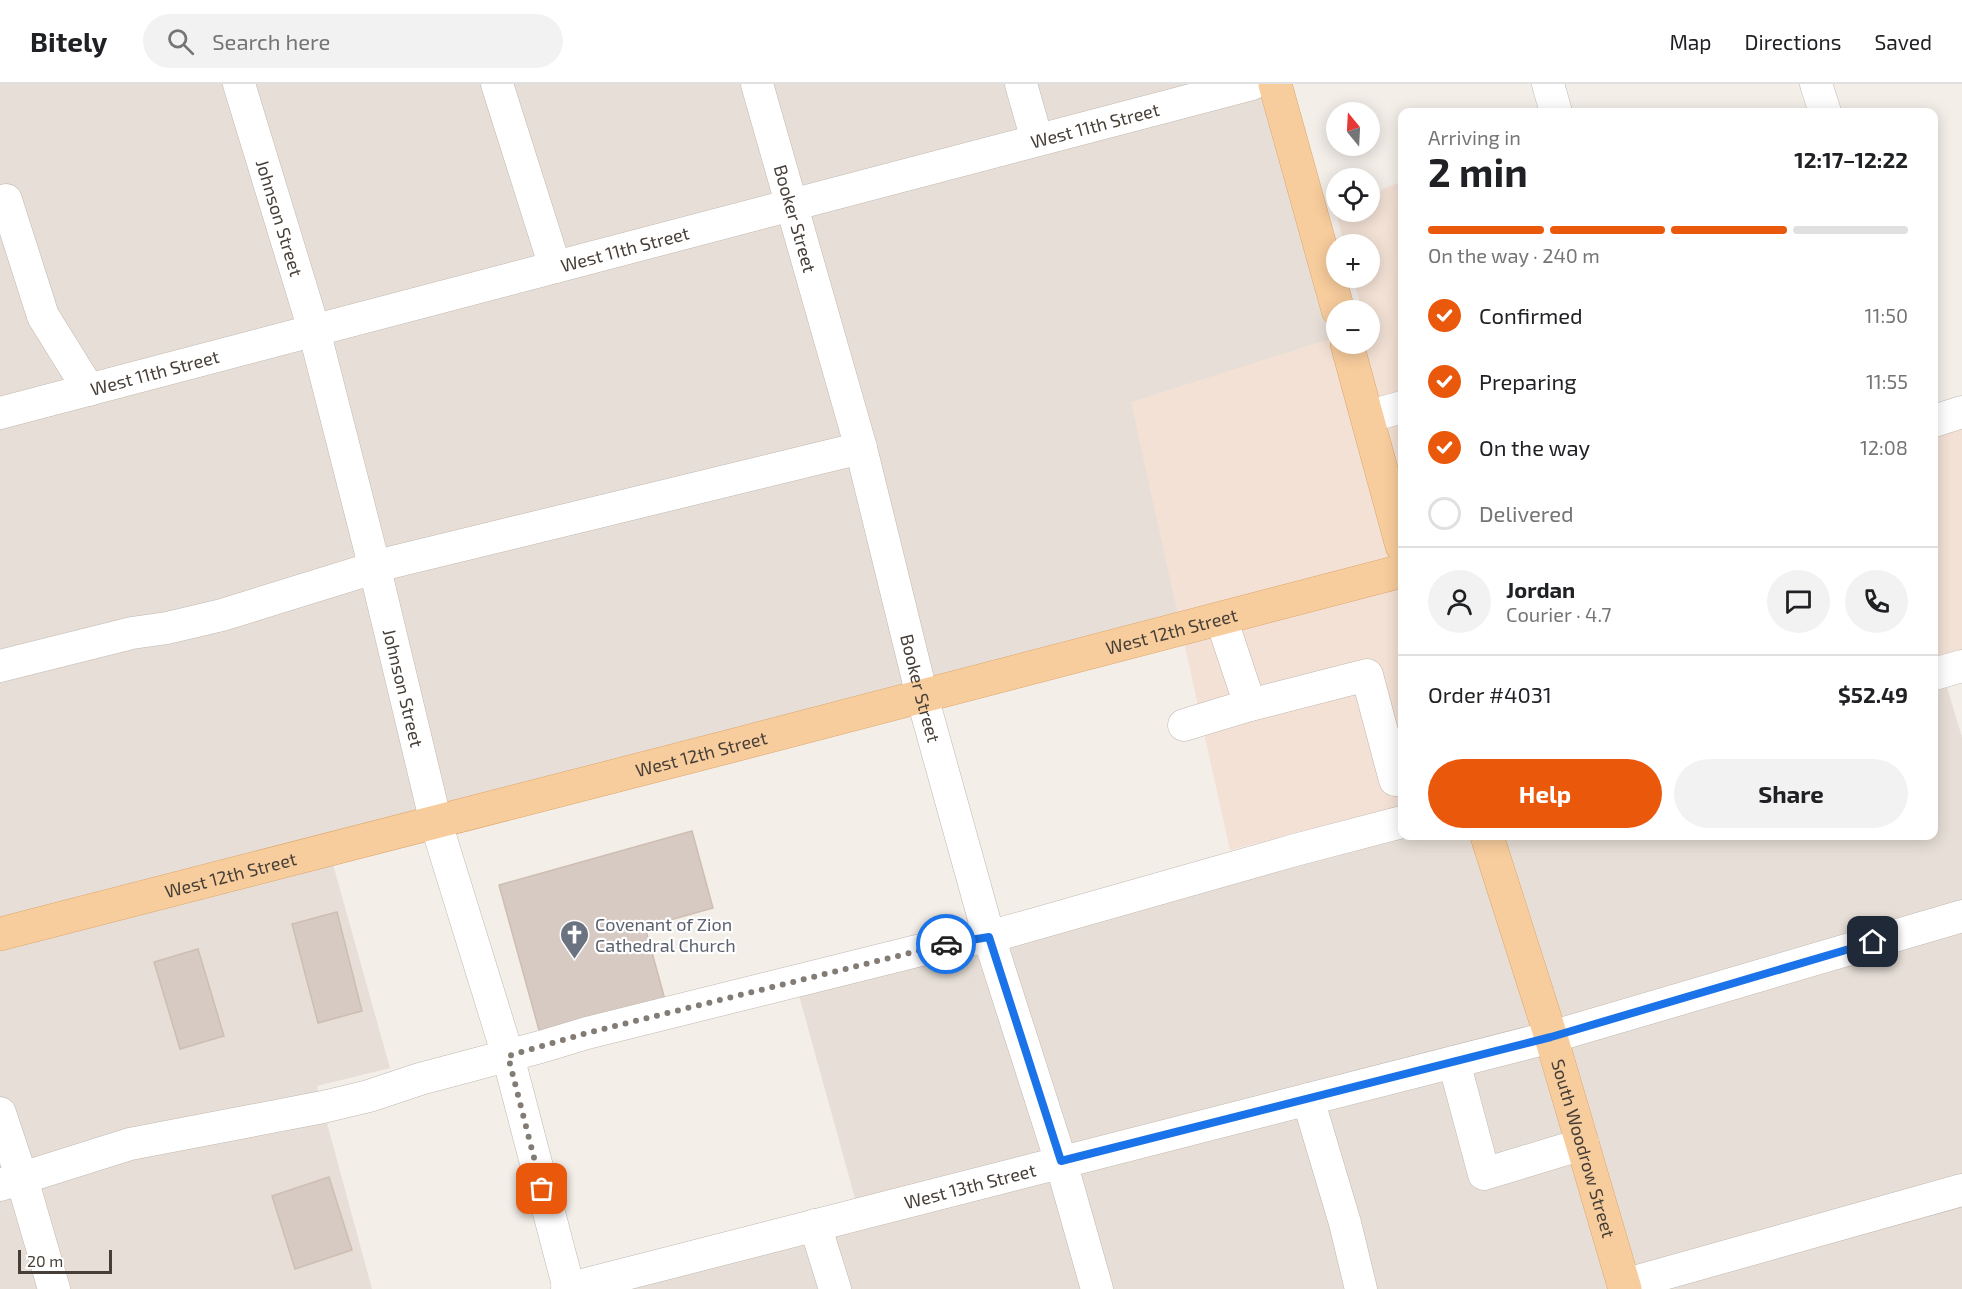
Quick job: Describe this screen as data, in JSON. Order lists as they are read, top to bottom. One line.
{"streets":{"main road":["West 12th Street","South Woodrow Street"],"street":["West 11th Street","Johnson Street","Booker Street","West 13th Street"]},"crossings":[["West 11th Street","Johnson Street"],["West 11th Street","Booker Street"],["Johnson Street","West 12th Street"],["Johnson Street","West 13th Street"],["Booker Street","West 12th Street"],["Booker Street","West 13th Street"],["South Woodrow Street","West 13th Street"]],"places":{"church":["Covenant of Zion Cathedral Church"]},"scale_bar":"20 m","north":"top","page":{"header":"Bitely","search":"Search here","nav":["Map","Directions","Saved"],"map_buttons":["+","−"],"heading":["2 min","Arriving in","12:17–12:22"],"panel":["Jordan","Courier · 4.7","Order #4031","$52.49"],"bar":"On the way · 240 m","list":[["Confirmed","11:50"],["Preparing","11:55"],["On the way","12:08"],"Delivered"],"buttons":["Help","Share"],"scale":"20 m"}}
